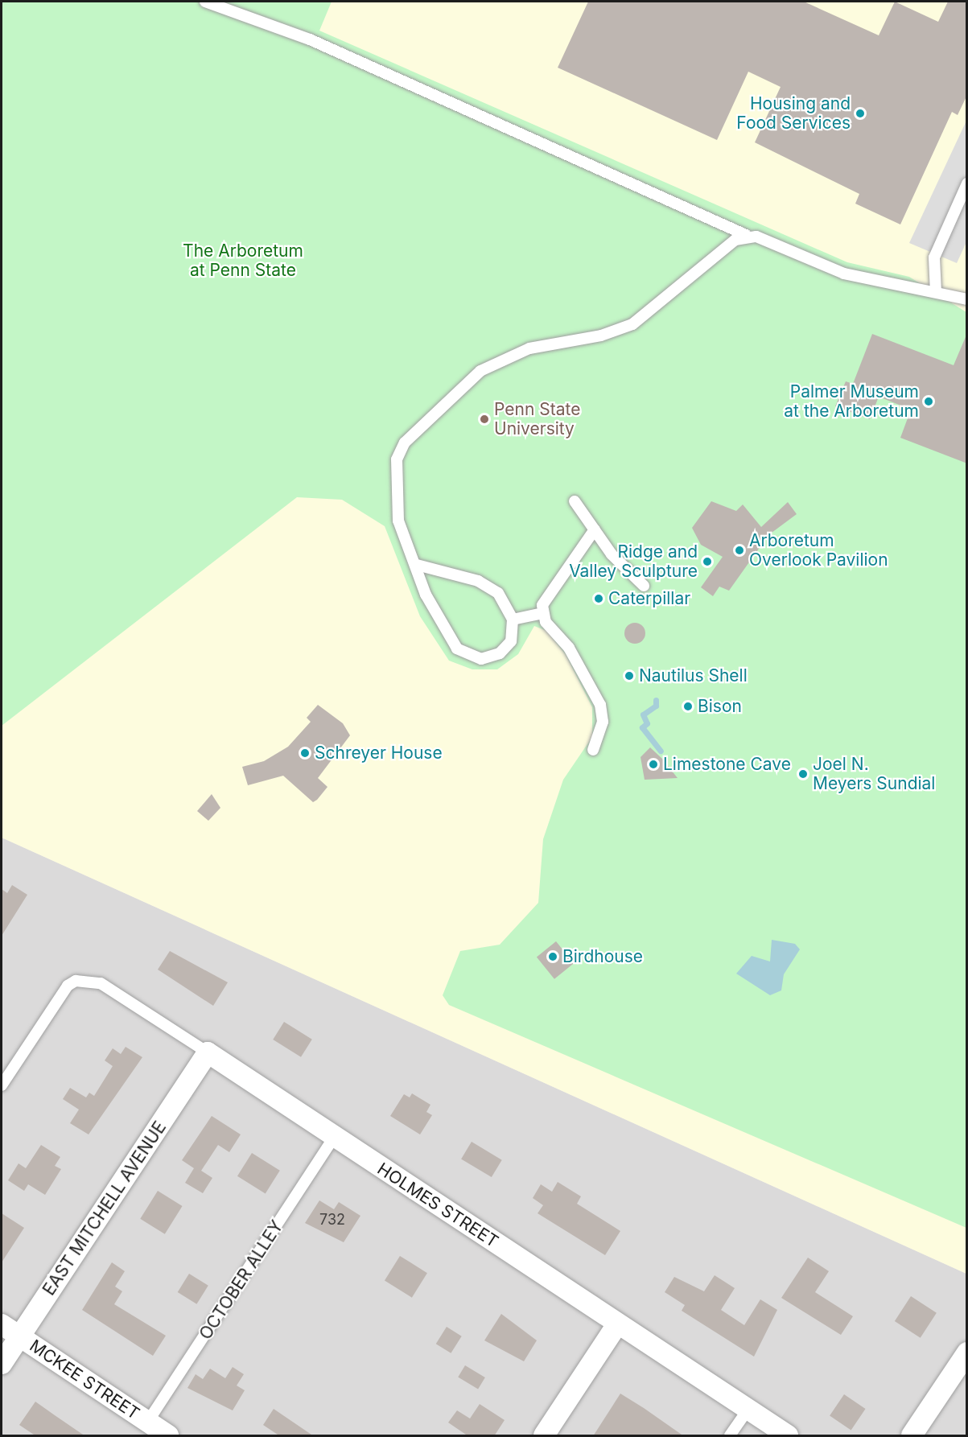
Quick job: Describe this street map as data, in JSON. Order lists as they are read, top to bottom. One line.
{"streets":{"street":["HOLMES STREET","EAST MITCHELL AVENUE","MCKEE STREET"],"lane":["OCTOBER ALLEY"]},"crossings":[["HOLMES STREET","EAST MITCHELL AVENUE"],["HOLMES STREET","OCTOBER ALLEY"],["EAST MITCHELL AVENUE","MCKEE STREET"],["OCTOBER ALLEY","MCKEE STREET"]],"parks":["The Arboretum at Penn State"],"places":["Housing and Food Services","Palmer Museum at the Arboretum","Penn State University","Arboretum Overlook Pavilion","Ridge and Valley Sculpture","Caterpillar","Nautilus Shell","Bison","Schreyer House","Limestone Cave","Joel N. Meyers Sundial","Birdhouse"],"house_numbers":["732"]}
